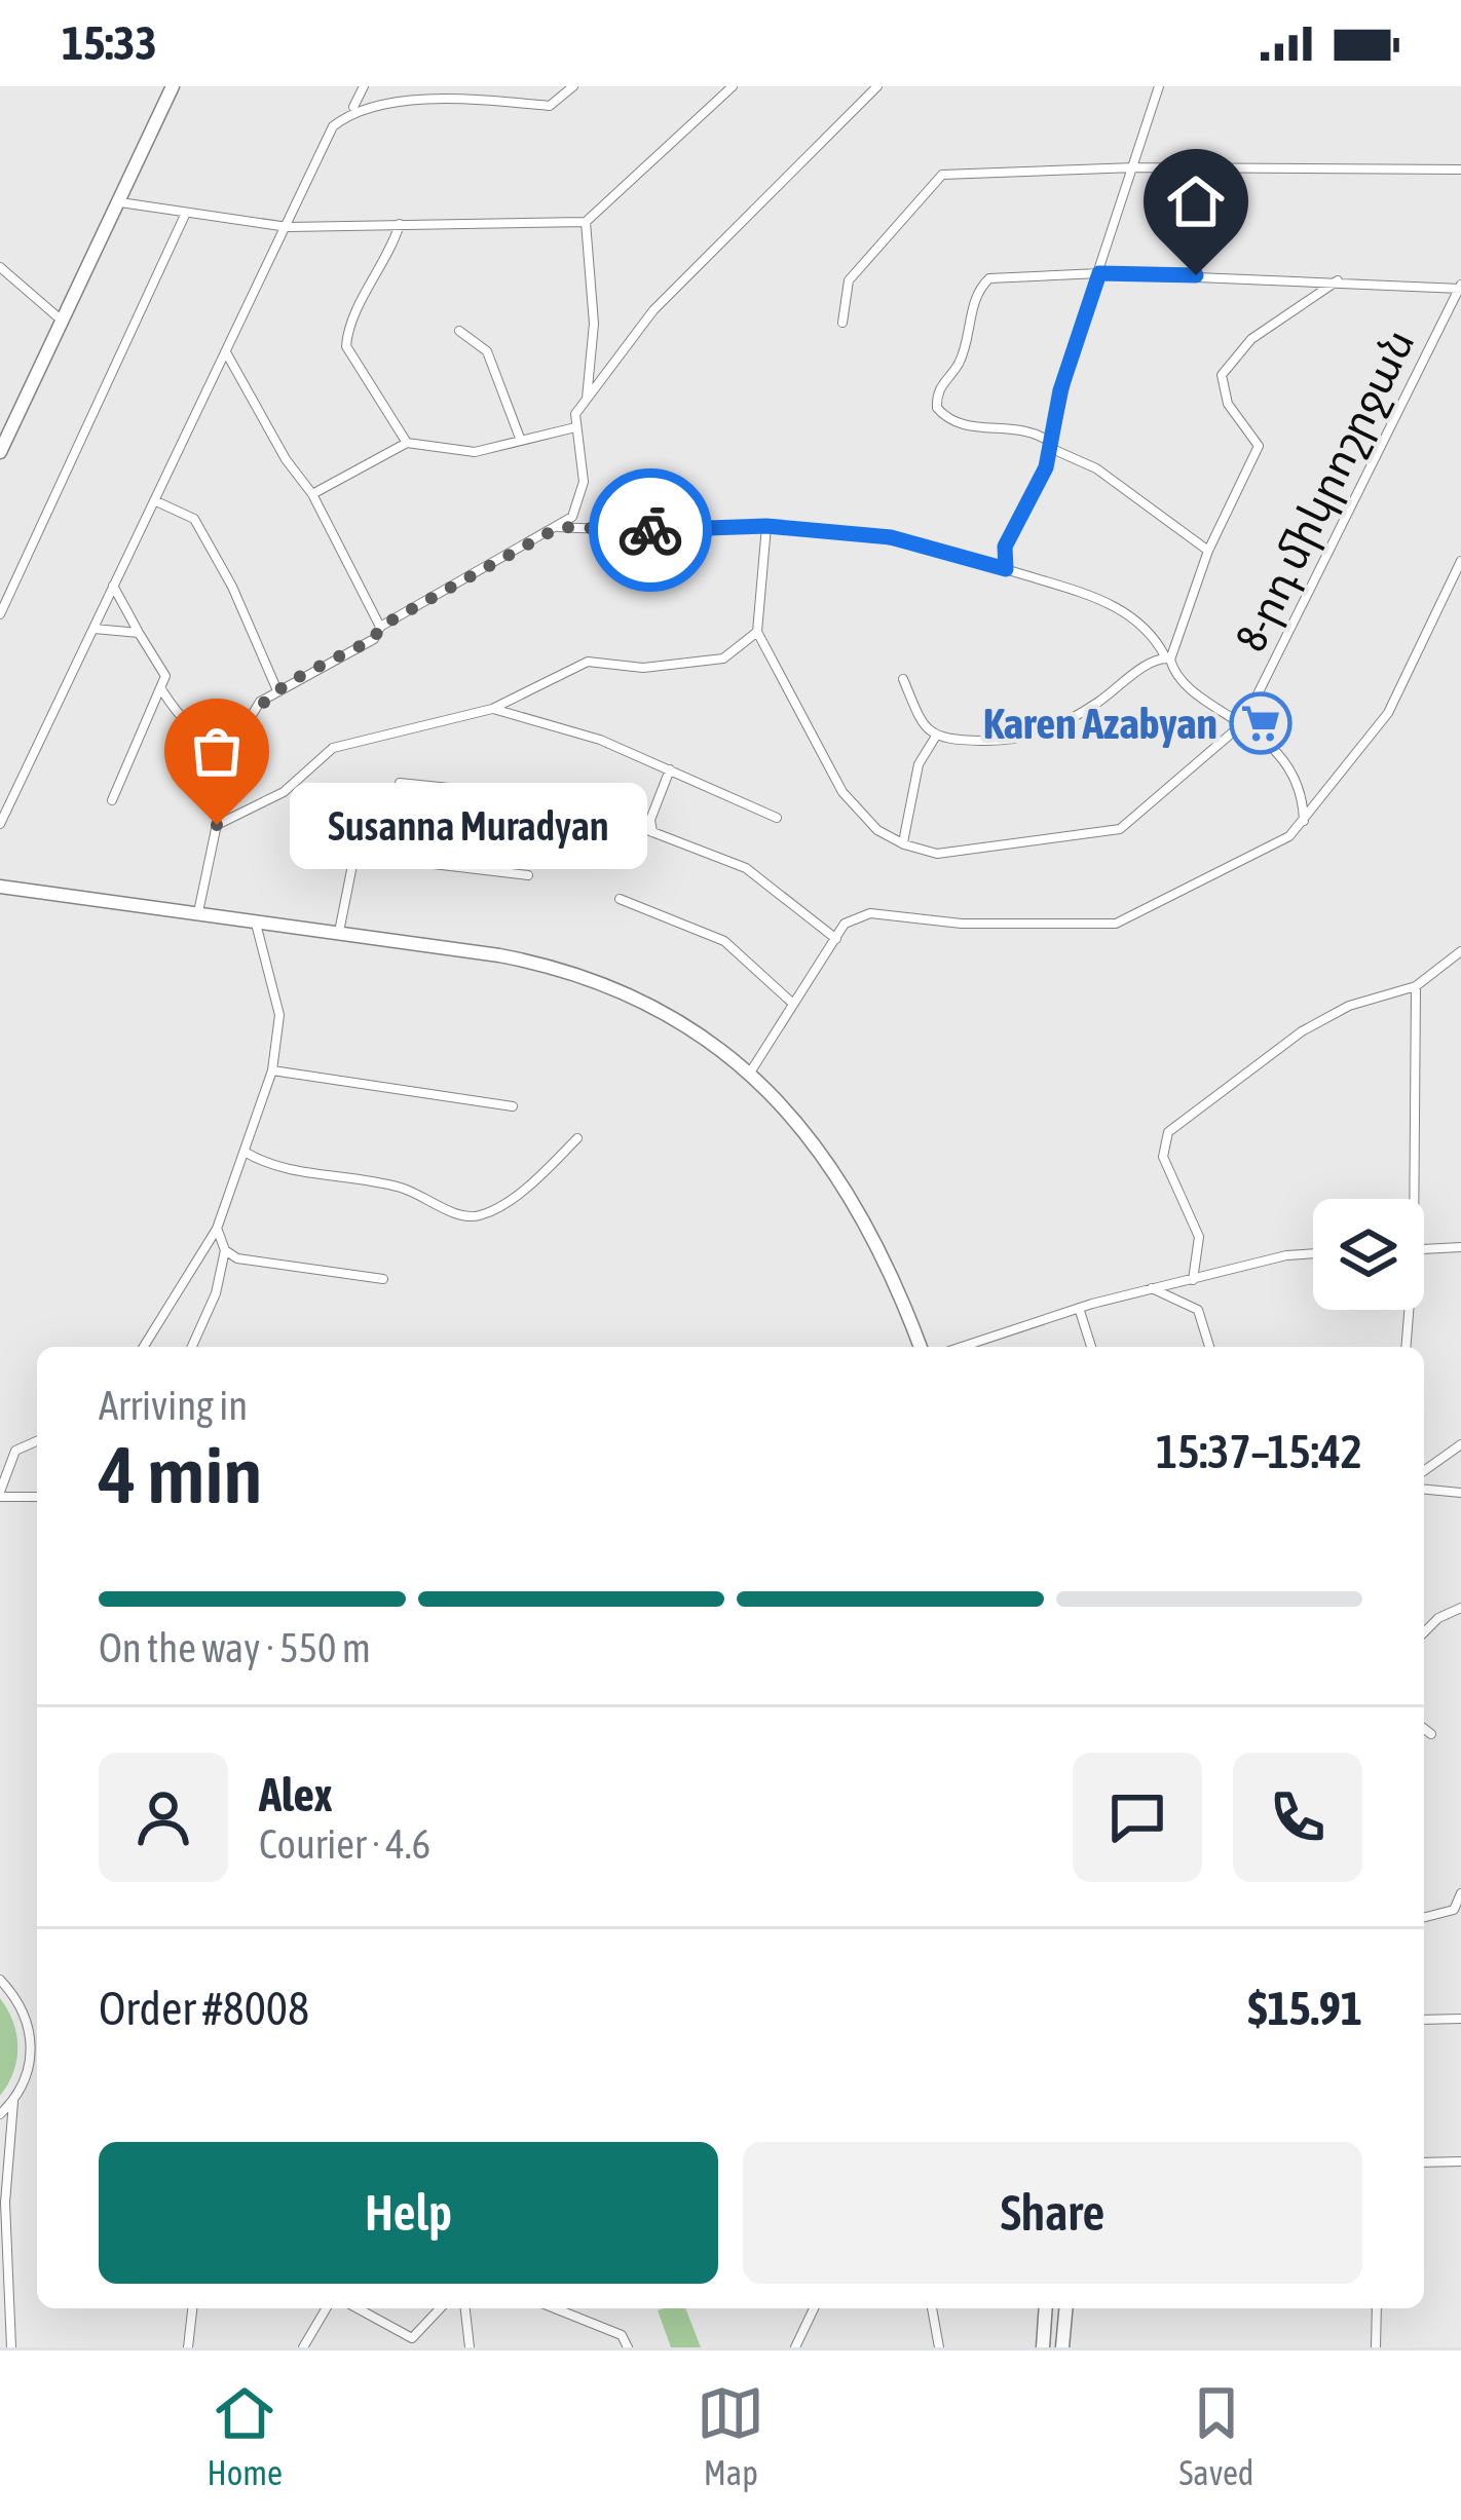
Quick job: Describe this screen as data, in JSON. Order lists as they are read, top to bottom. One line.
{"streets":{"street":["8-րդ միկրոշրջան"]},"places":{"supermarket":["Karen Azabyan"],"other":["Susanna Muradyan"]},"page":{"status":"15:33","bubble":"Susanna Muradyan","heading":["4 min","Arriving in","15:37–15:42"],"panel":["Alex","Courier · 4.6","Order #8008","$15.91"],"bar":"On the way · 550 m","buttons":["Help","Share"],"tabs":["Home","Map","Saved"]}}
